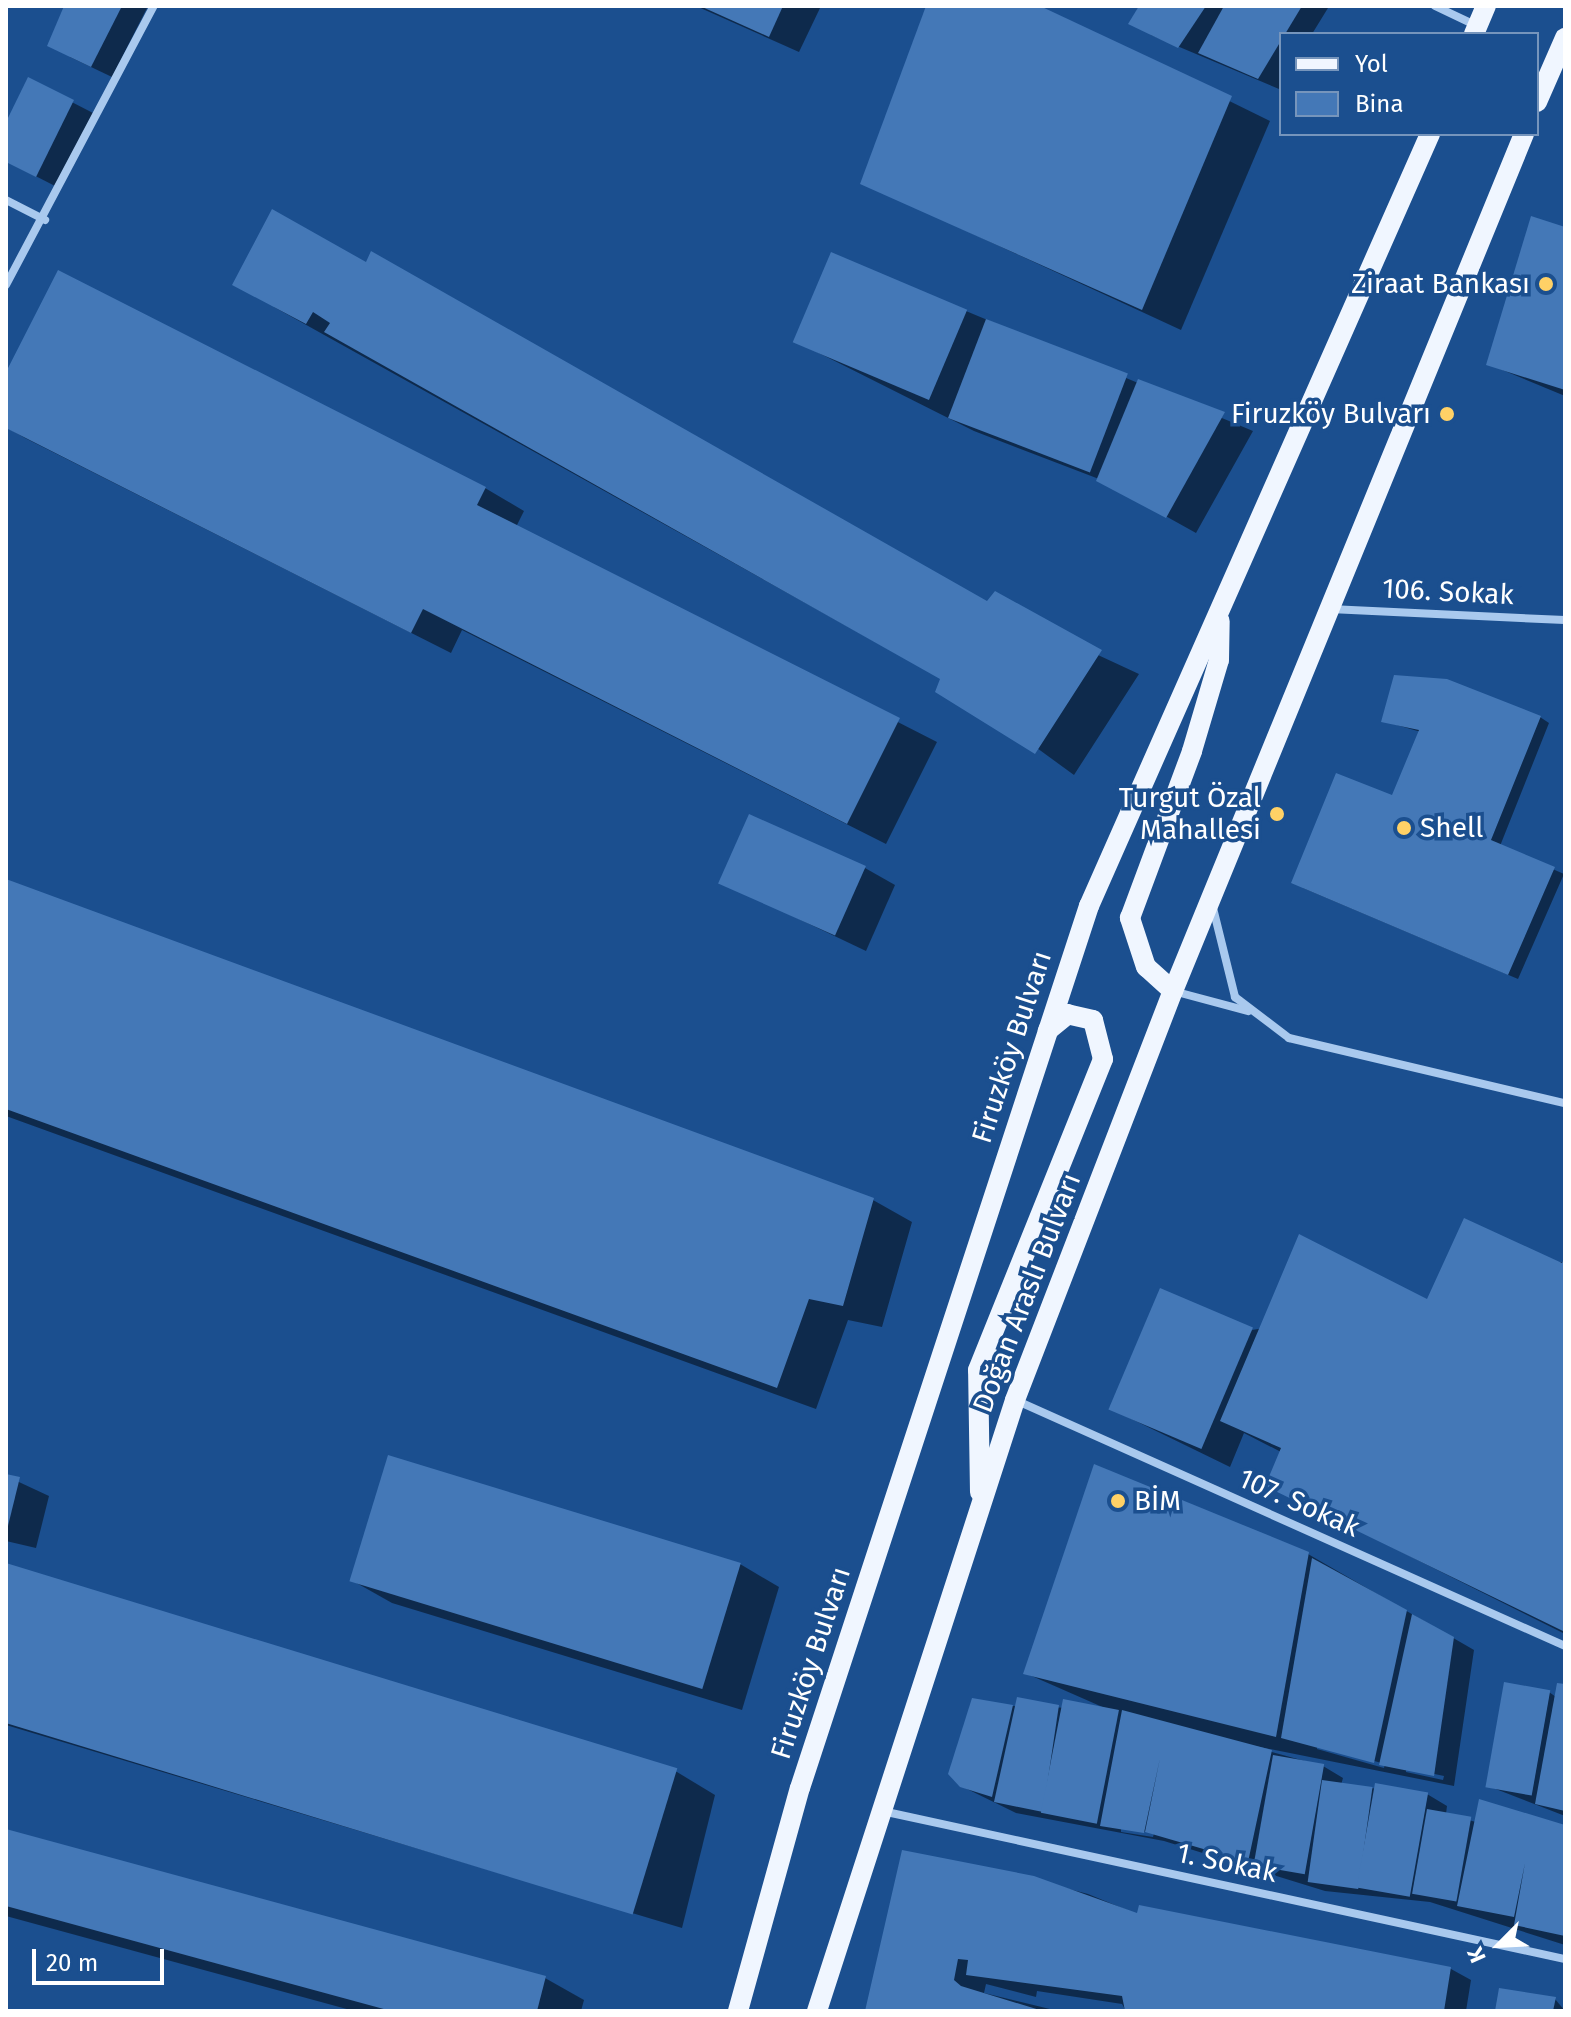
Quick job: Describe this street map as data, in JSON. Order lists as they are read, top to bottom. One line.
{"streets":{"main road":["Firuzköy Bulvarı","Doğan Araslı Bulvarı"],"street":["106. Sokak","107. Sokak","1. Sokak"]},"crossings":[["106. Sokak","Doğan Araslı Bulvarı"],["Doğan Araslı Bulvarı","107. Sokak"],["Doğan Araslı Bulvarı","1. Sokak"]],"places":["Ziraat Bankası","Firuzköy Bulvarı","Turgut Özal Mahallesi","Shell","BİM"],"legend":["Yol","Bina"],"scale_bar":"20 m","north":"bottom left"}
